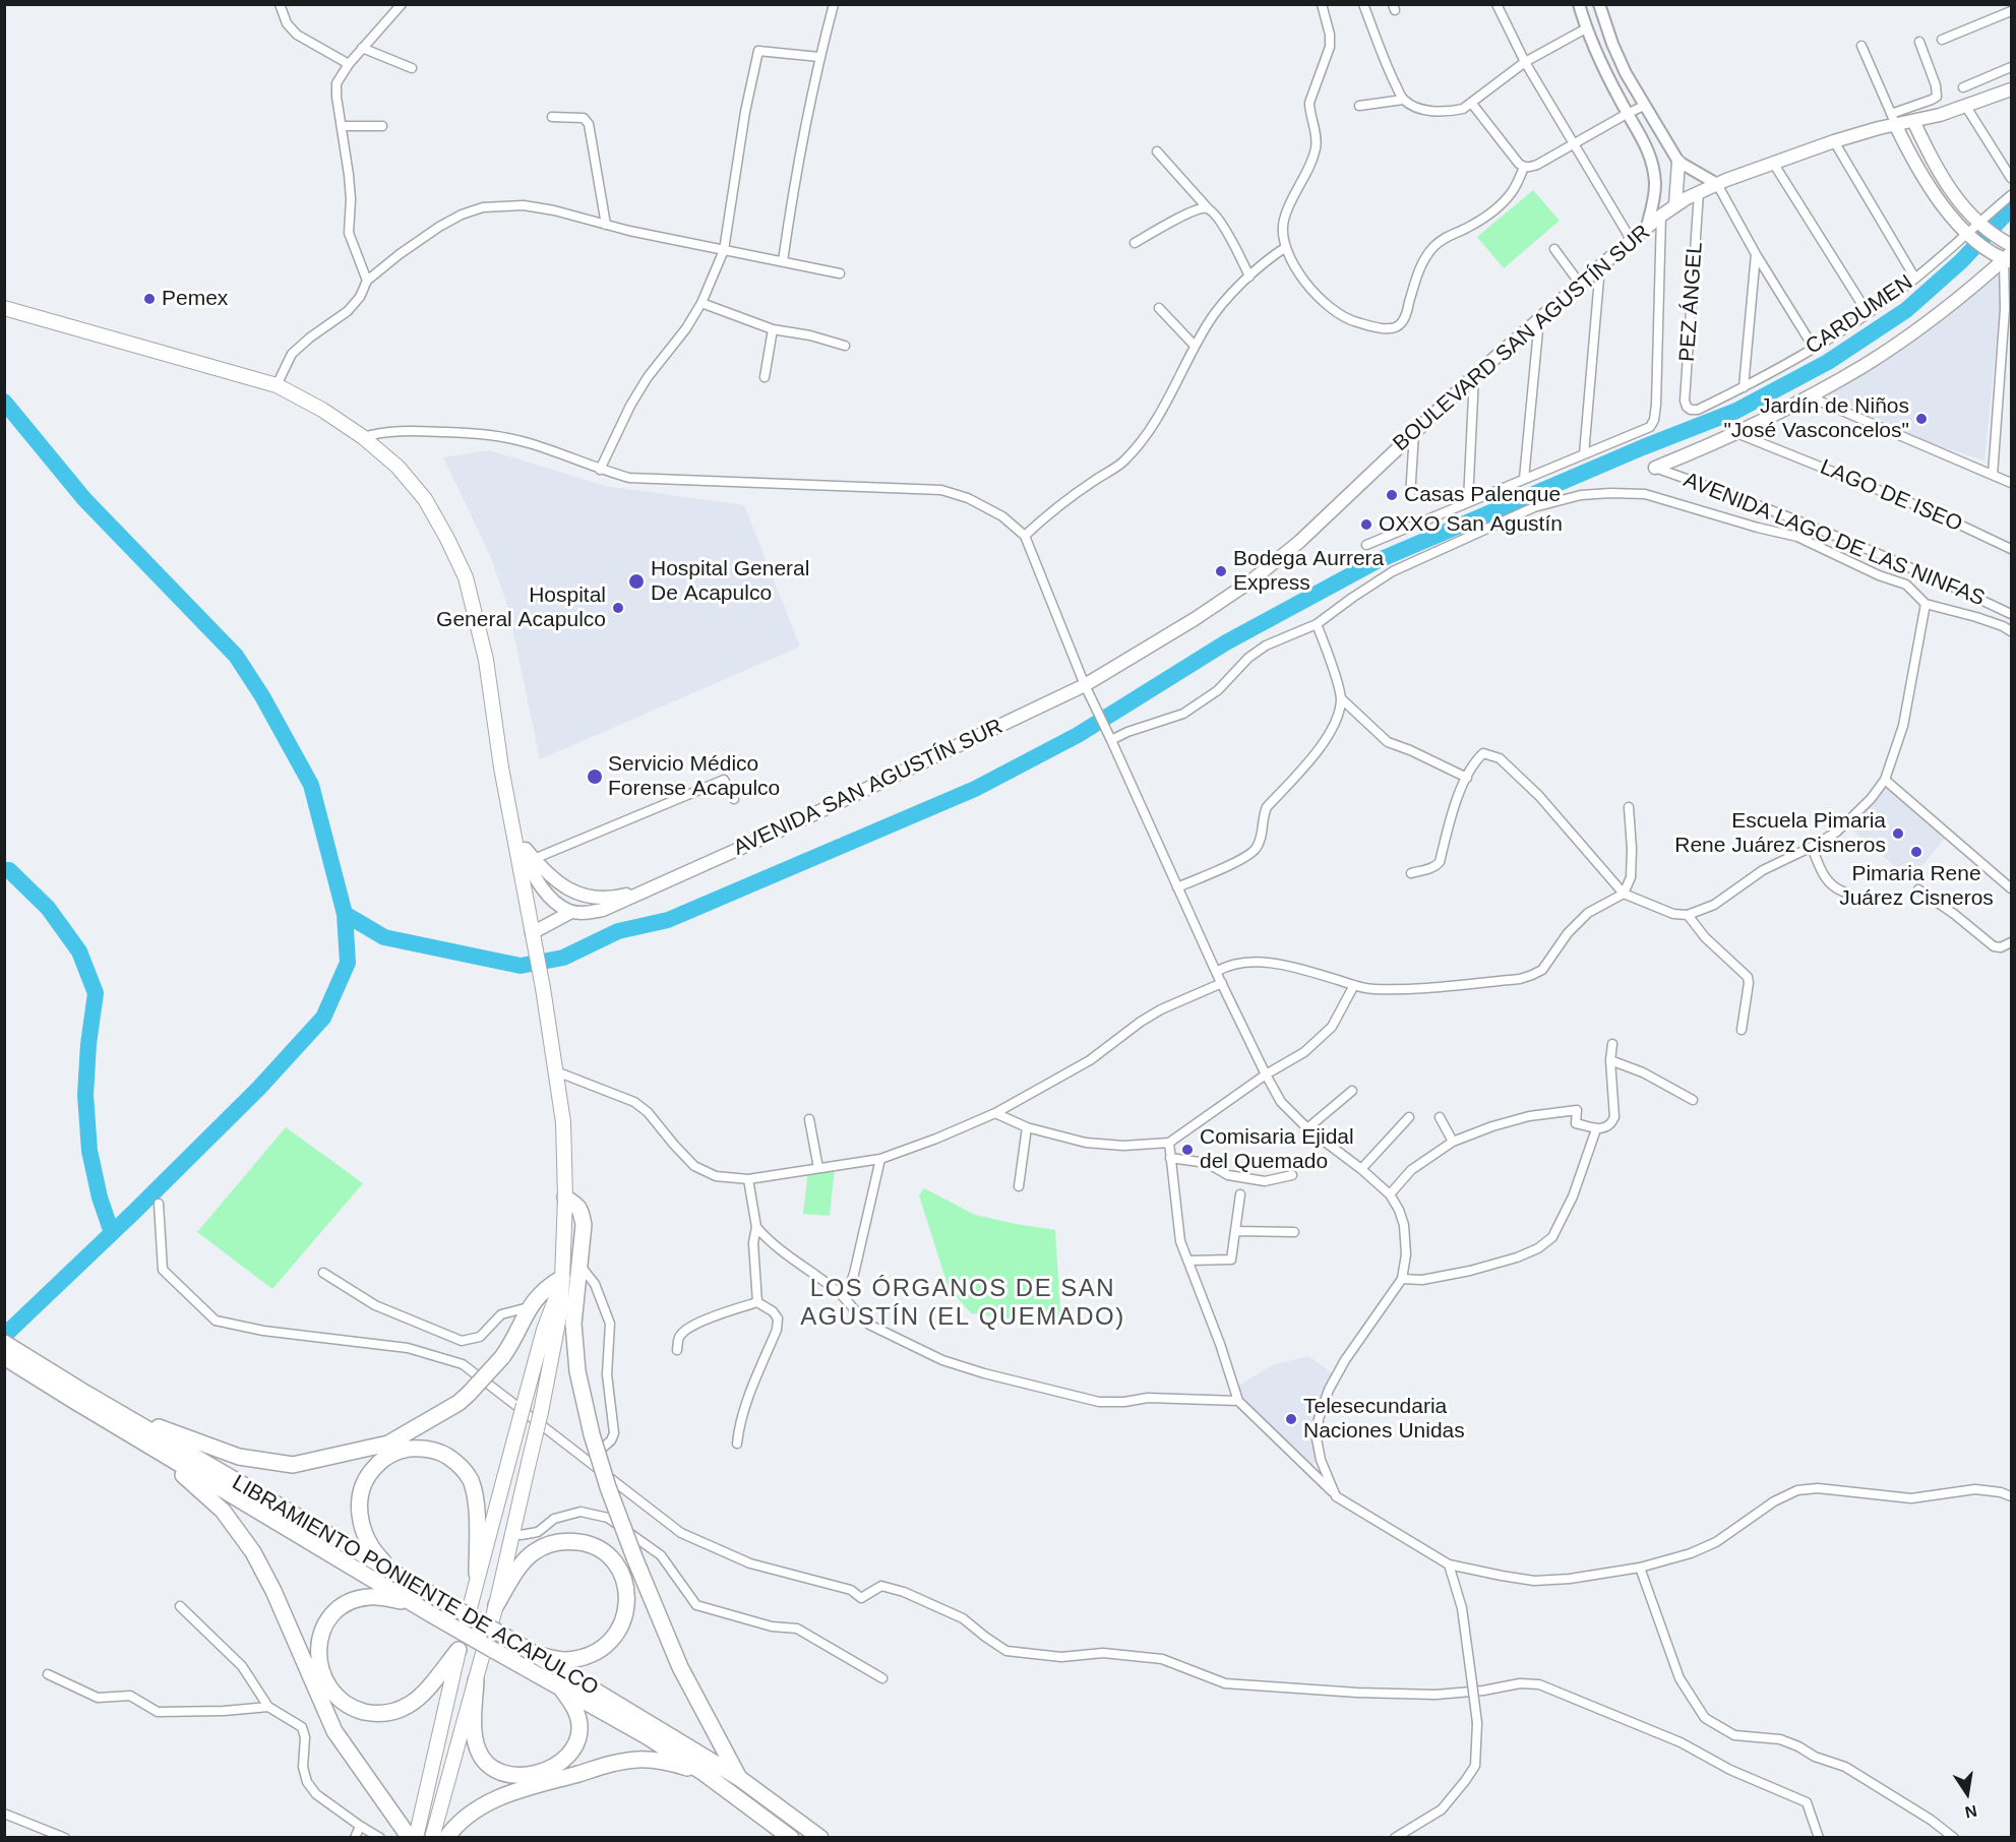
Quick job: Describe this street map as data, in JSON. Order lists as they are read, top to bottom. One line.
{"streets":{"highway":["LIBRAMIENTO PONIENTE DE ACAPULCO"],"main road":["BOULEVARD SAN AGUSTÍN SUR","AVENIDA SAN AGUSTÍN SUR"],"street":["PEZ ÁNGEL","CARDUMEN","LAGO DE ISEO","AVENIDA LAGO DE LAS NINFAS"]},"crossings":[["PEZ ÁNGEL","CARDUMEN"],["PEZ ÁNGEL","BOULEVARD SAN AGUSTÍN SUR"],["BOULEVARD SAN AGUSTÍN SUR","AVENIDA SAN AGUSTÍN SUR"]],"districts":["LOS ÓRGANOS DE SAN AGUSTÍN (EL QUEMADO)"],"places":["Pemex","Jardín de Niños \"José Vasconcelos\"","Casas Palenque","OXXO San Agustín","Bodega Aurrera Express","Hospital General De Acapulco","Hospital General Acapulco","Servicio Médico Forense Acapulco","Escuela Pimaria Rene Juárez Cisneros","Pimaria Rene Juárez Cisneros","Comisaria Ejidal del Quemado","Telesecundaria Naciones Unidas"],"north":"bottom"}
